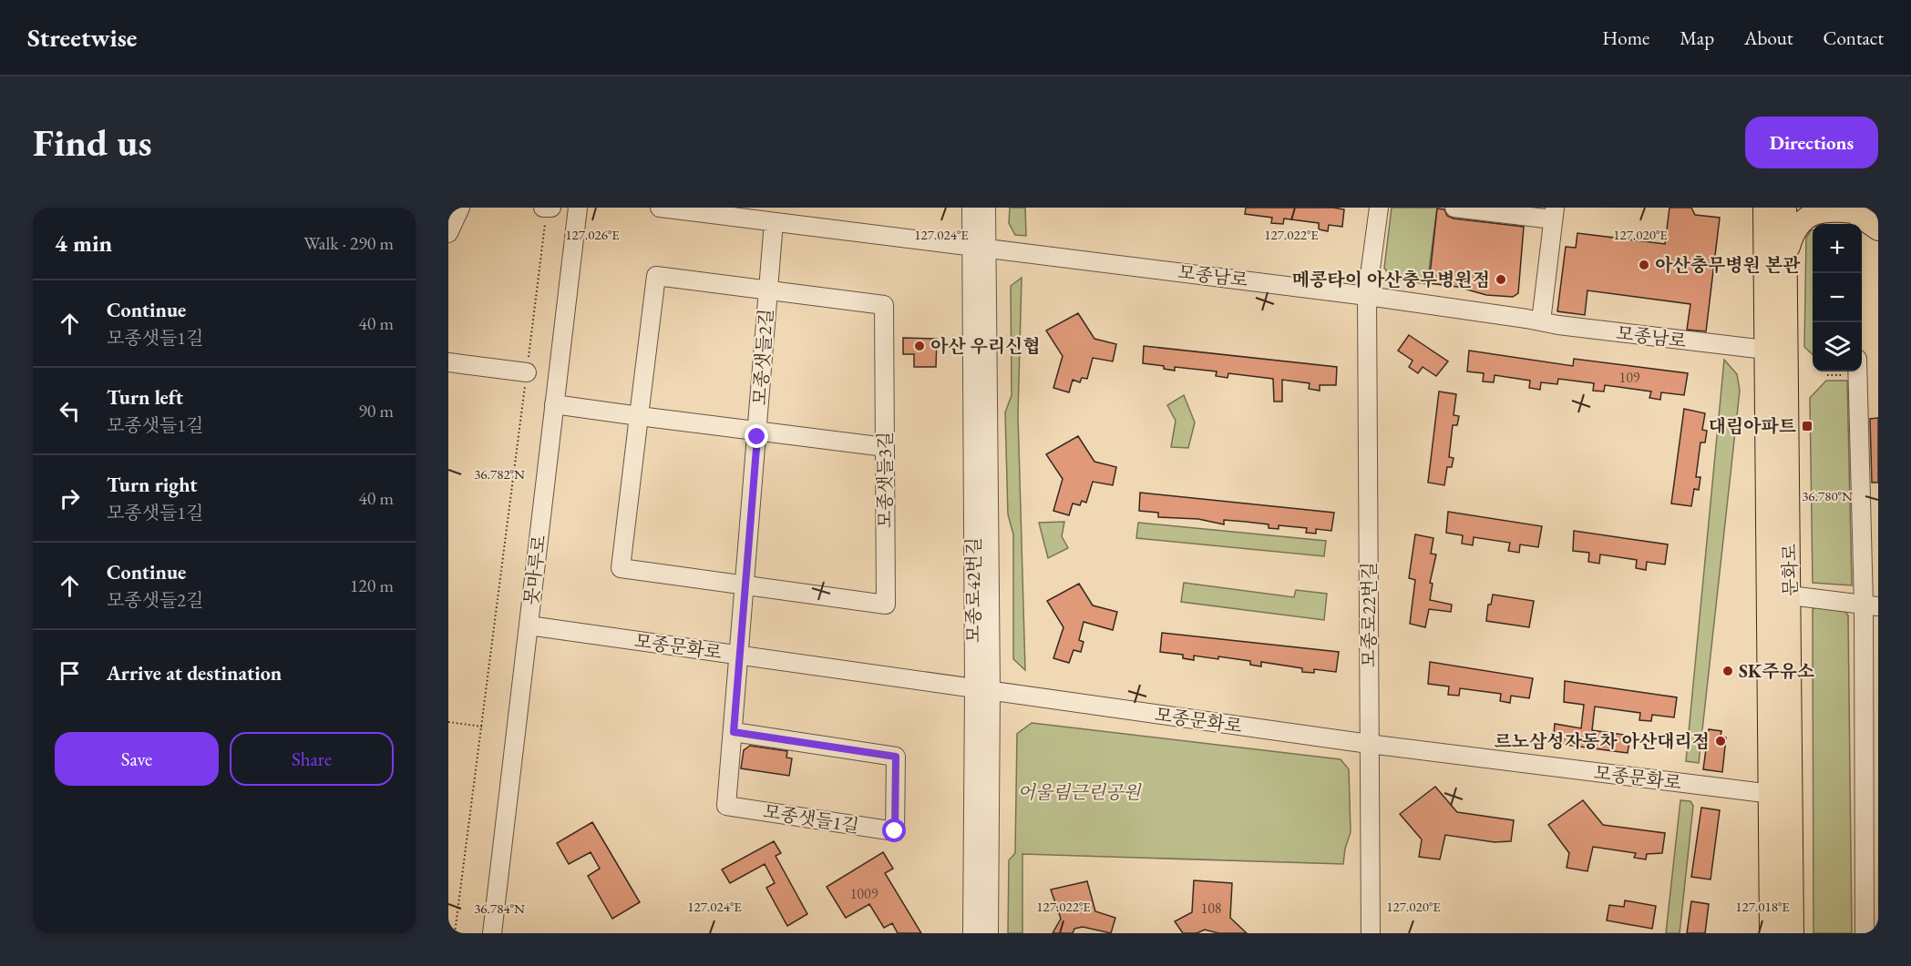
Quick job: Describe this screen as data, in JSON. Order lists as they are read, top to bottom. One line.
{"streets":{"main road":["문화로"],"street":["모종남로","모종샛들2길","모종샛들3길","못마루로","모종로42번길","모종로22번길","모종문화로","모종샛들1길"]},"crossings":[["모종남로","모종샛들2길"],["모종남로","문화로"],["모종남로","모종로42번길"],["모종남로","모종로22번길"],["모종샛들2길","모종샛들3길"],["모종샛들2길","모종문화로"],["모종샛들2길","모종샛들1길"],["못마루로","모종문화로"],["문화로","모종문화로"],["모종로42번길","모종문화로"],["모종로22번길","모종문화로"],["모종문화로","모종샛들1길"]],"parks":["어울림근린공원"],"places":{"other":["아산충무병원 본관","메콩타이 아산충무병원점","아산 우리신협","SK주유소","르노삼성자동차 아산대리점"],"transit":["대림아파트"]},"house_numbers":["109","1009","108"],"page":{"header":"Streetwise","nav":["Home","Map","About","Contact"],"buttons":["Directions",["Save","Share"]],"title":"Find us","heading":["4 min","Walk · 290 m"],"map_buttons":["+","−"],"list":[["Continue","모종샛들1길","40 m"],["Turn left","모종샛들1길","90 m"],["Turn right","모종샛들1길","40 m"],["Continue","모종샛들2길","120 m"],"Arrive at destination"]},"coordinates":["127.026°E","127.024°E","127.022°E","127.020°E","36.782°N","36.780°N","127.018°E","36.784°N"]}
